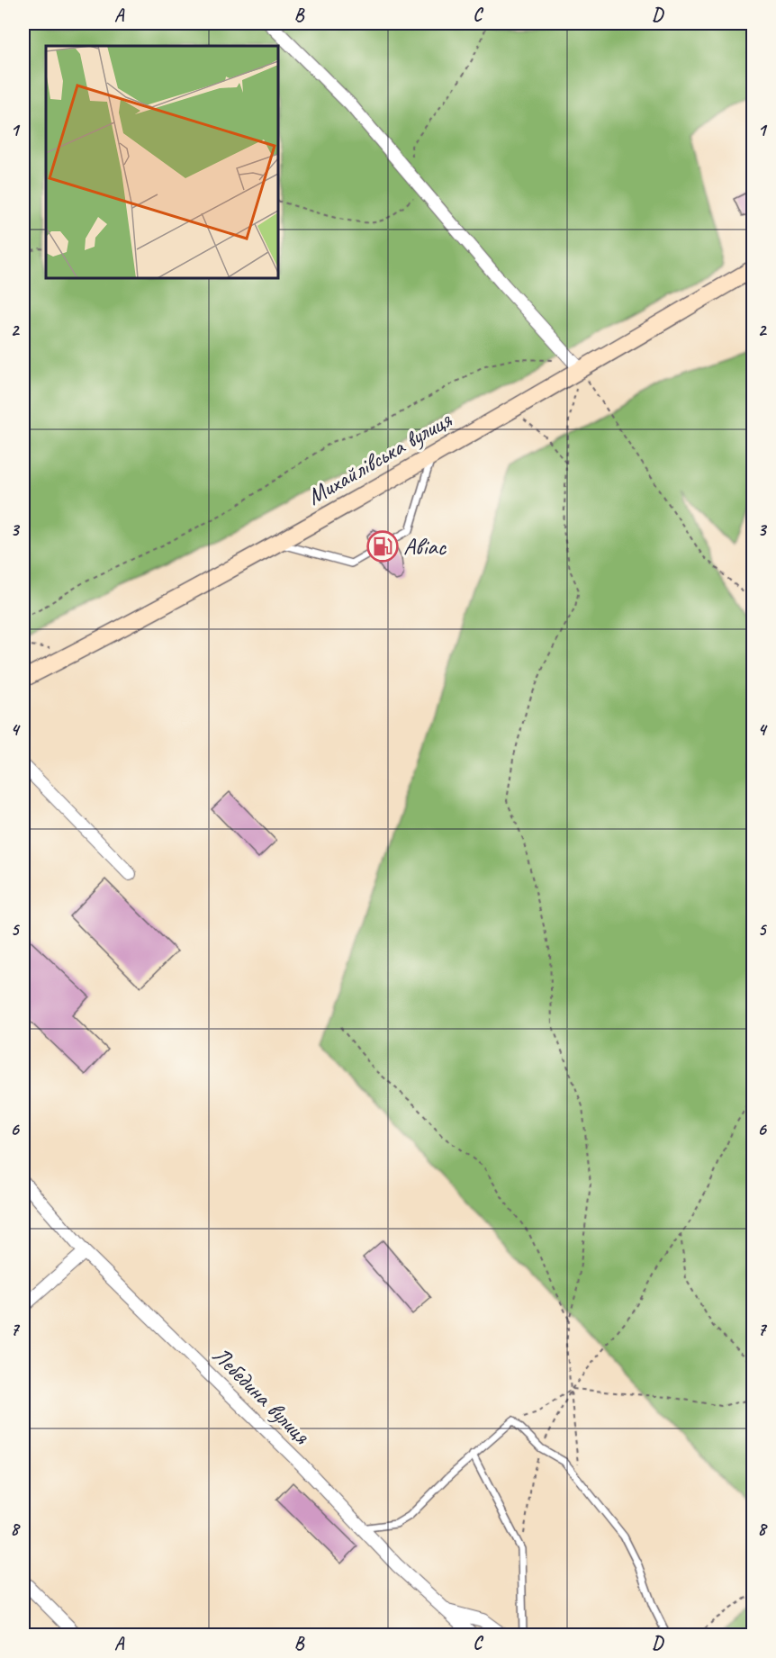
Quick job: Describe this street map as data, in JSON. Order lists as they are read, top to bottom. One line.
{"streets":{"main road":["Михайлівська вулиця"],"street":["Лебедина вулиця"]},"places":{"fuel station":["Авіас"]},"grid":{"columns":["A","B","C","D"],"rows":["1","2","3","4","5","6","7","8"]}}
